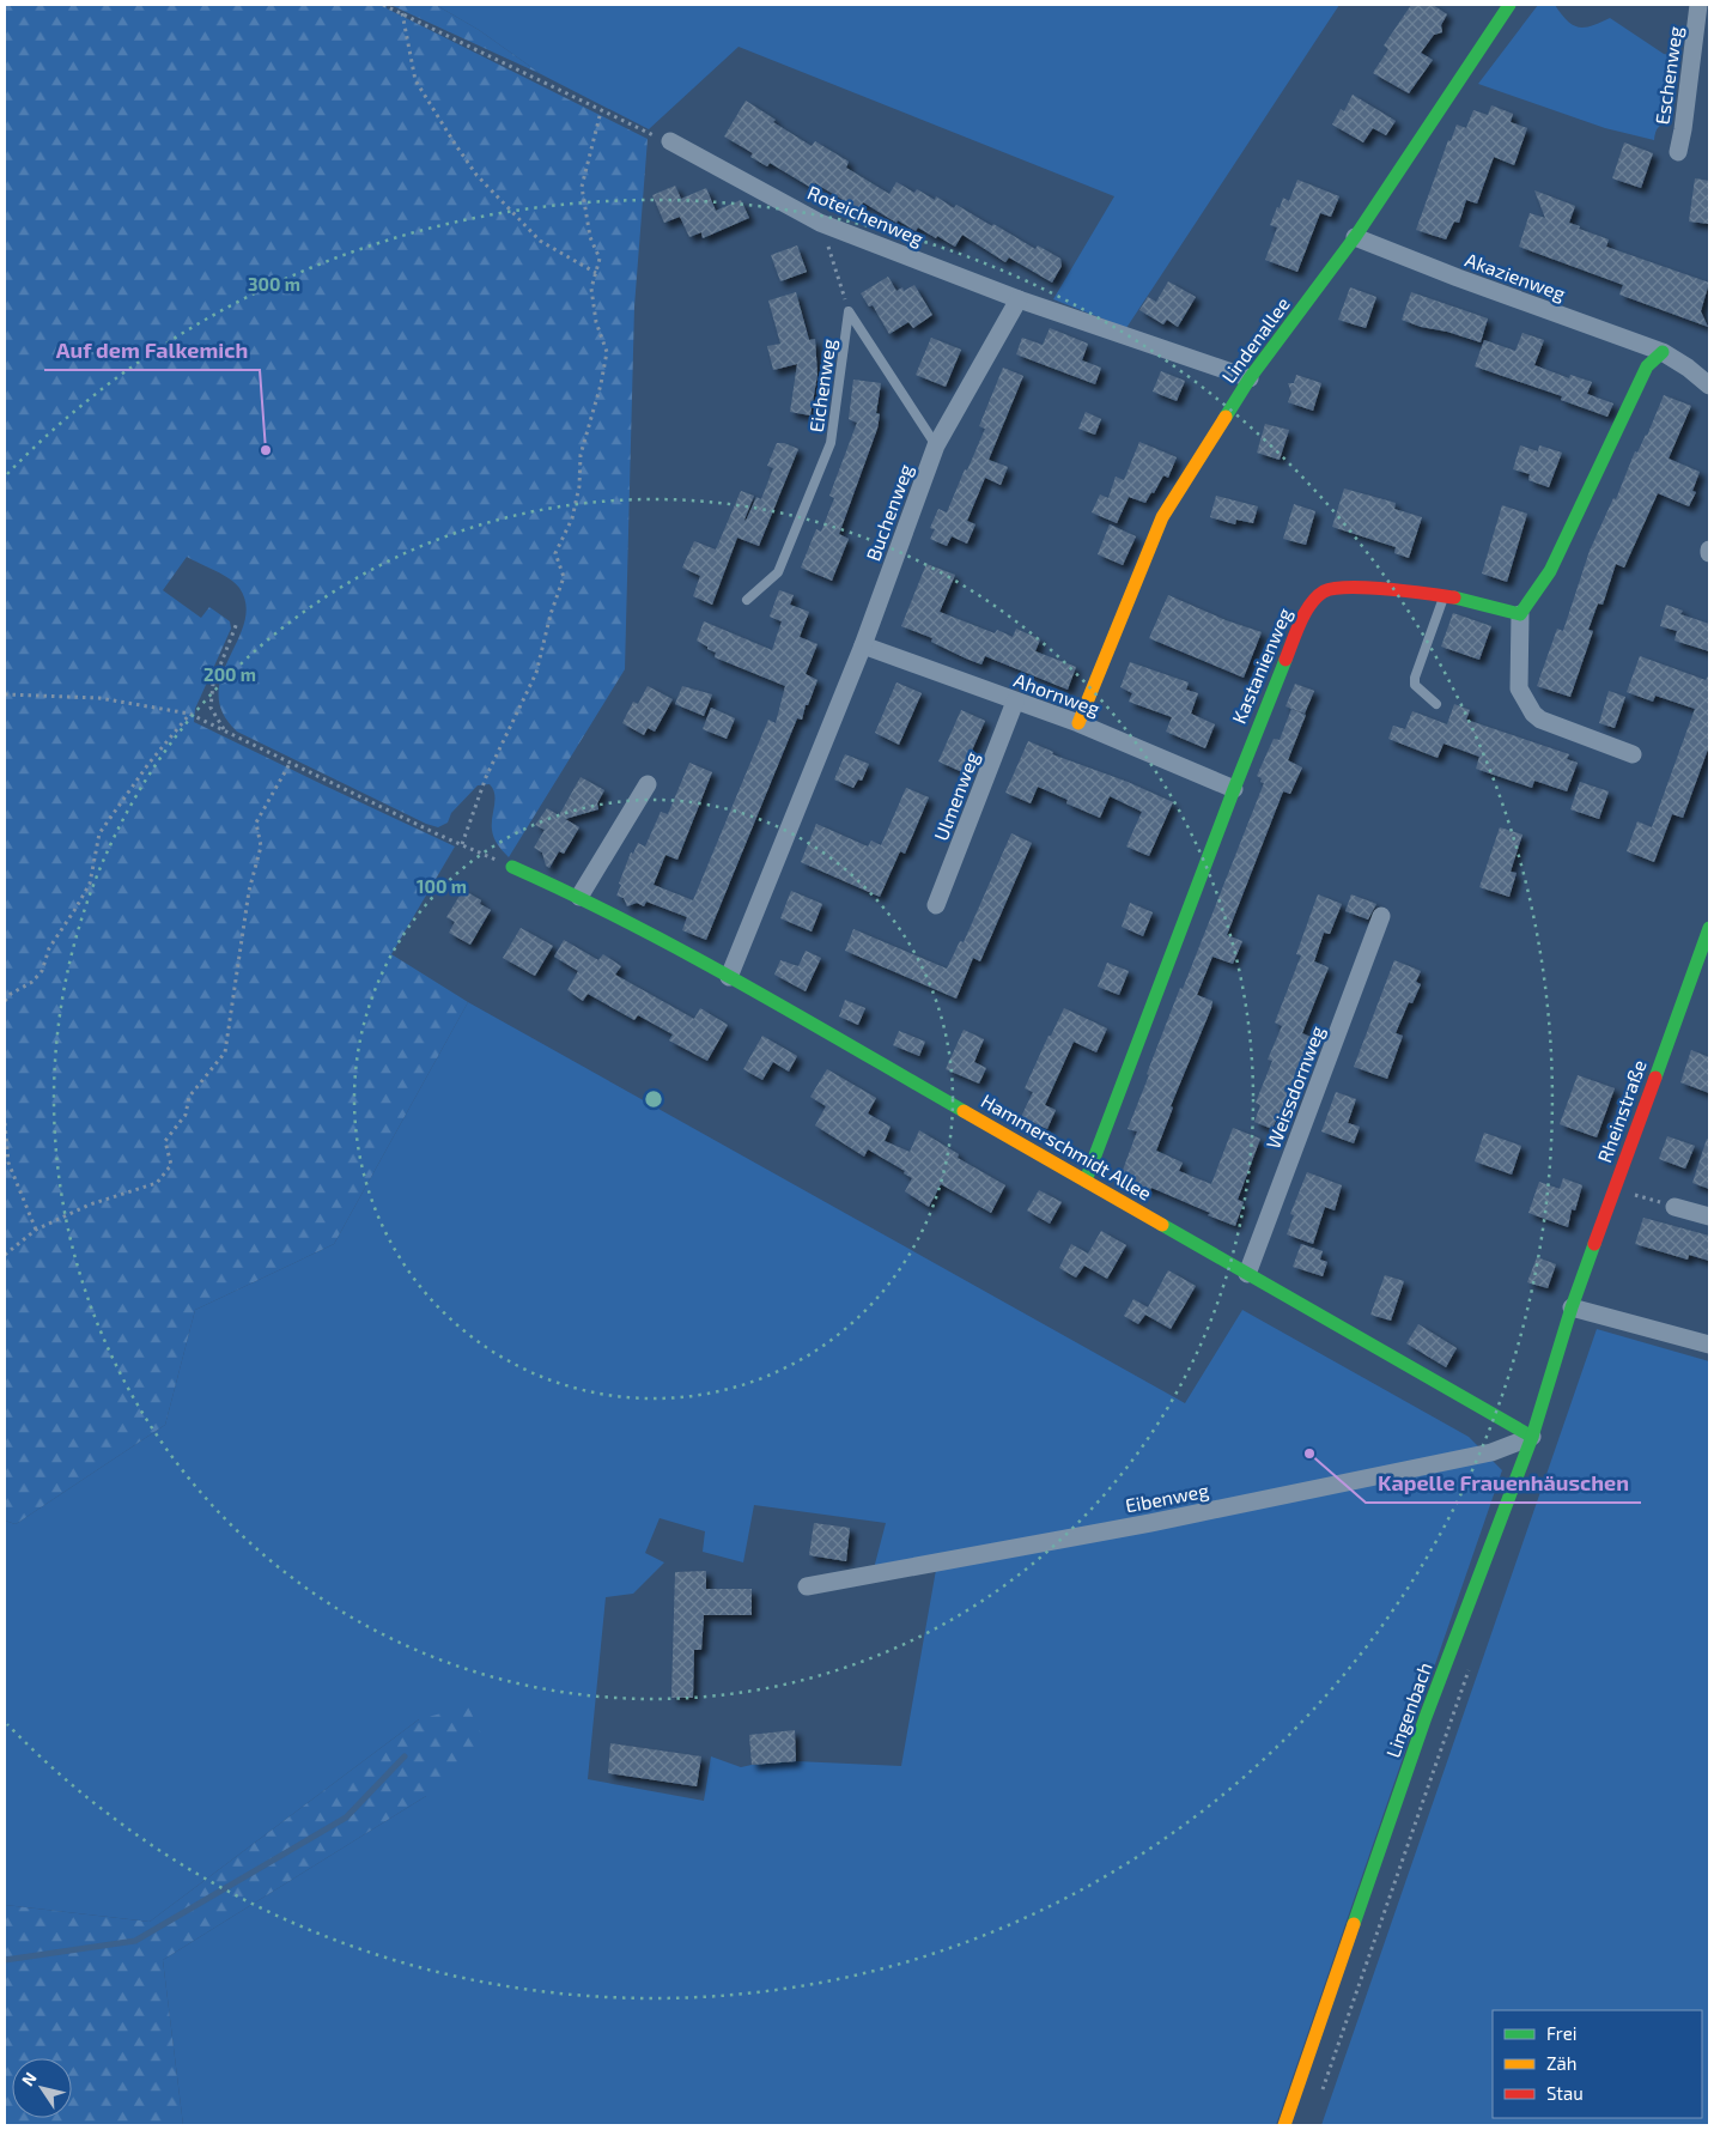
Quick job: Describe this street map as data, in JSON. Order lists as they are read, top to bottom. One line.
{"streets":{"street":["Eschenweg","Roteichenweg","Akazienweg","Lindenallee","Buchenweg","Kastanienweg","Ahornweg","Ulmenweg","Weissdornweg","Rheinstraße","Hammerschmidt Allee","Eibenweg","Lingenbach"],"lane":["Eichenweg"]},"crossings":[["Roteichenweg","Buchenweg"],["Akazienweg","Lindenallee"],["Lindenallee","Ahornweg"],["Eichenweg","Buchenweg"],["Buchenweg","Ahornweg"],["Buchenweg","Hammerschmidt Allee"],["Kastanienweg","Ahornweg"],["Kastanienweg","Hammerschmidt Allee"],["Ahornweg","Ulmenweg"],["Weissdornweg","Hammerschmidt Allee"],["Rheinstraße","Lingenbach"],["Hammerschmidt Allee","Eibenweg"],["Hammerschmidt Allee","Lingenbach"],["Eibenweg","Lingenbach"]],"places":["Auf dem Falkemich","Kapelle Frauenhäuschen"],"legend":["Frei","Zäh","Stau"],"north":"top left","rings":["300 m","200 m","100 m"]}
